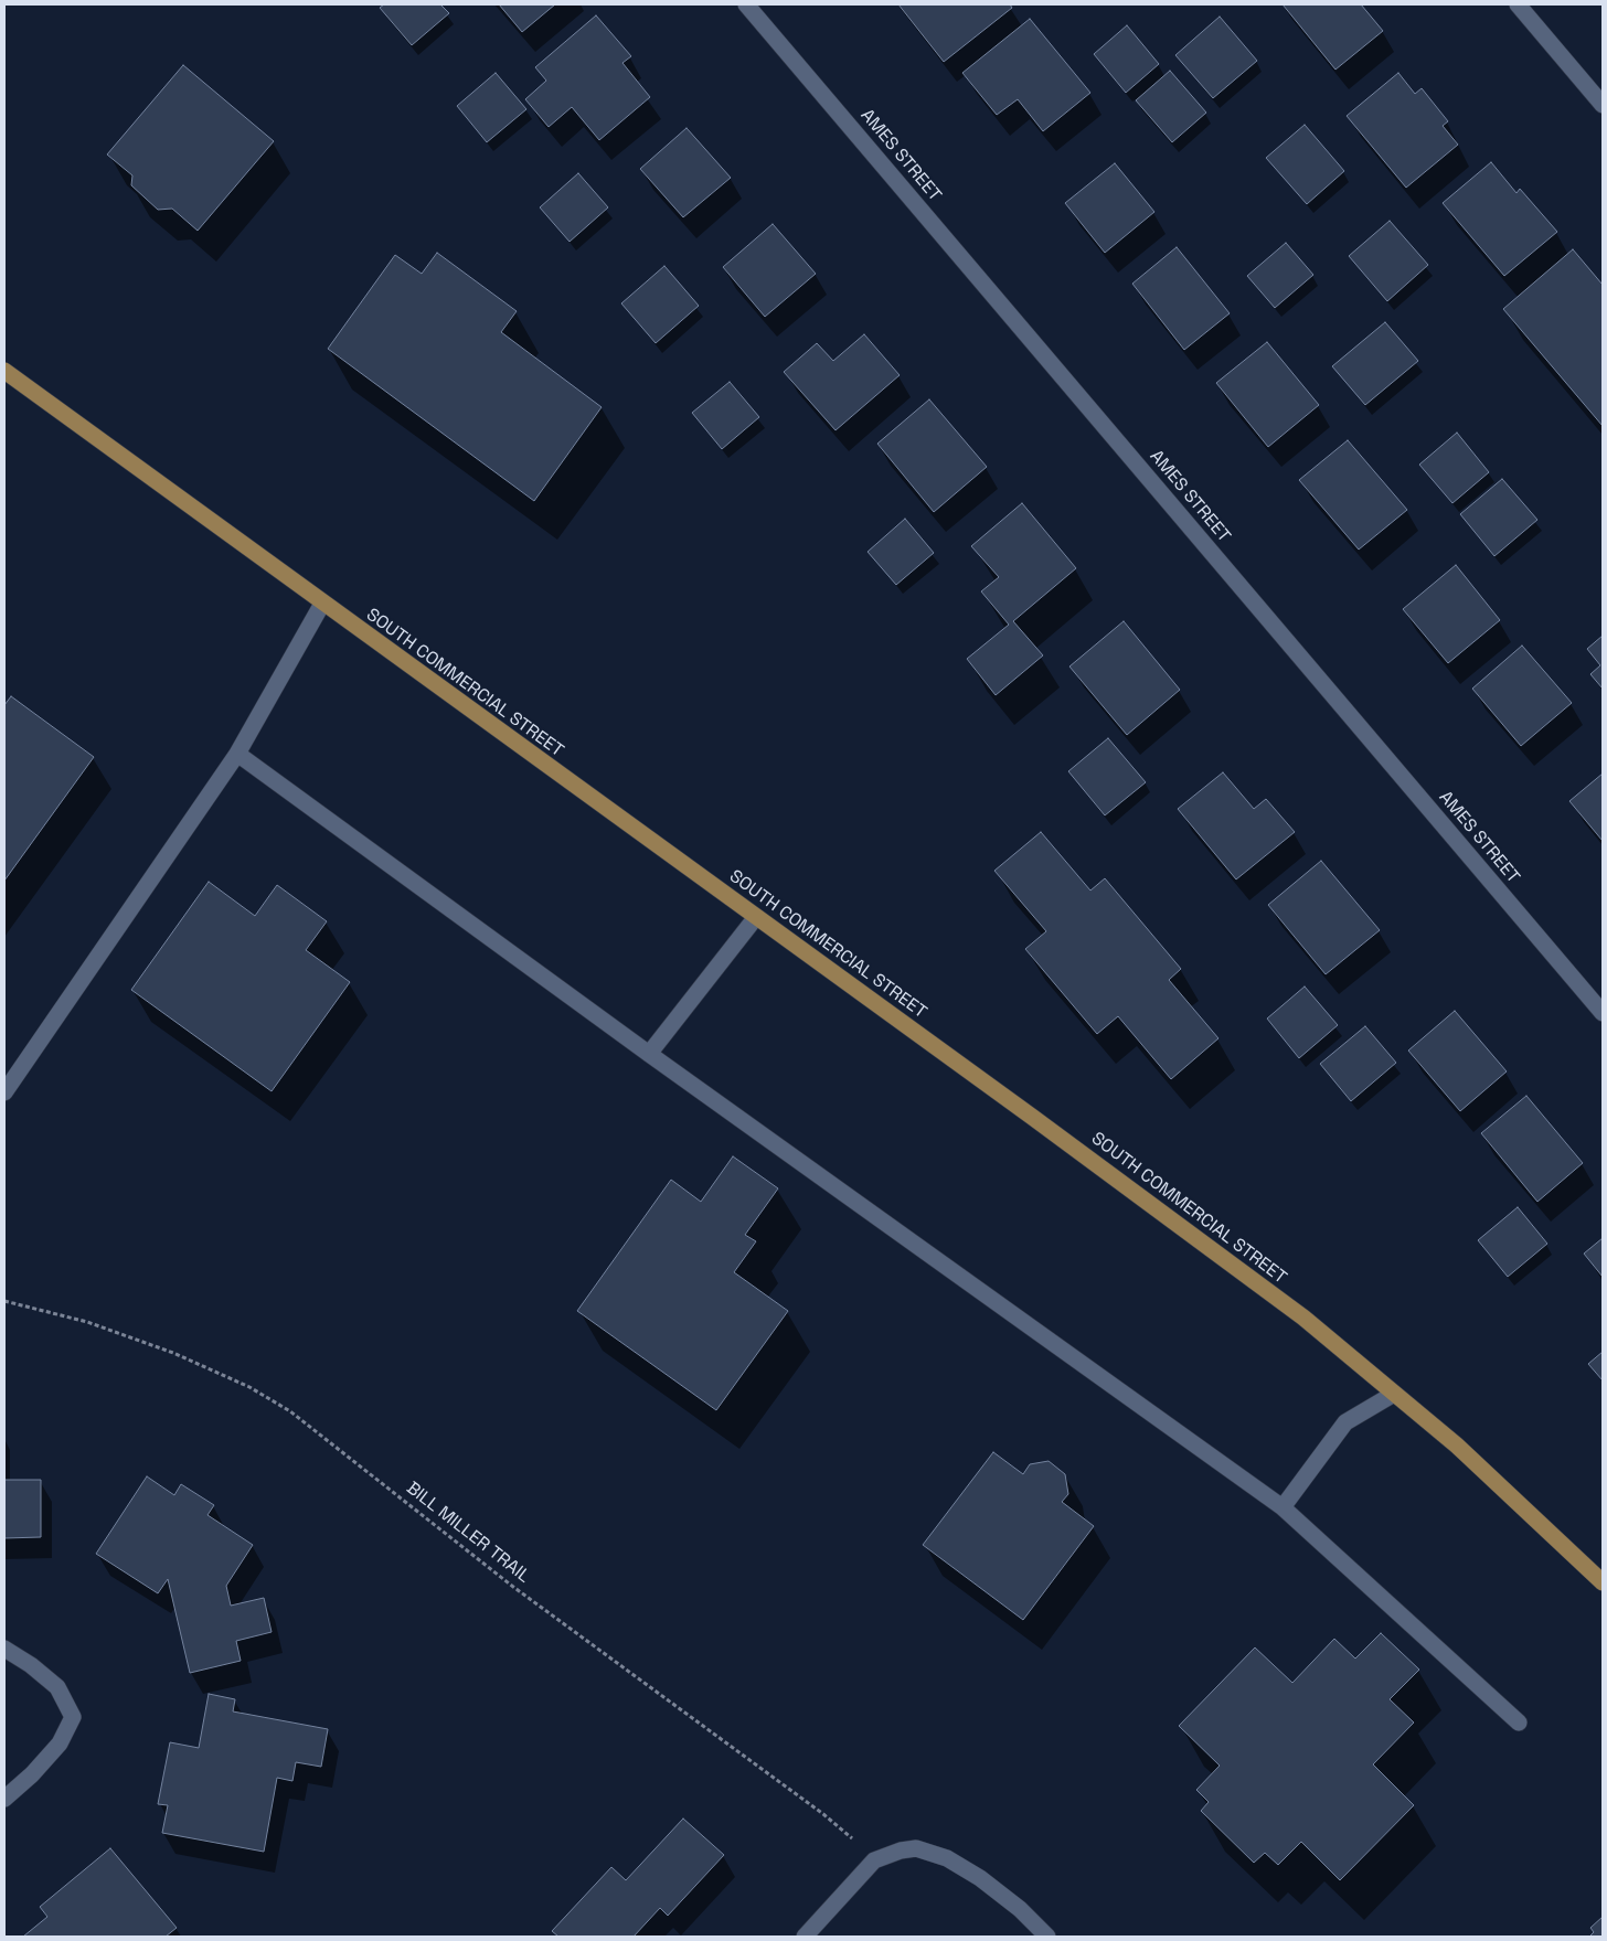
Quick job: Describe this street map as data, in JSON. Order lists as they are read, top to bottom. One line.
{"streets":{"main road":["SOUTH COMMERCIAL STREET"],"street":["AMES STREET"],"path":["BILL MILLER TRAIL"]}}
